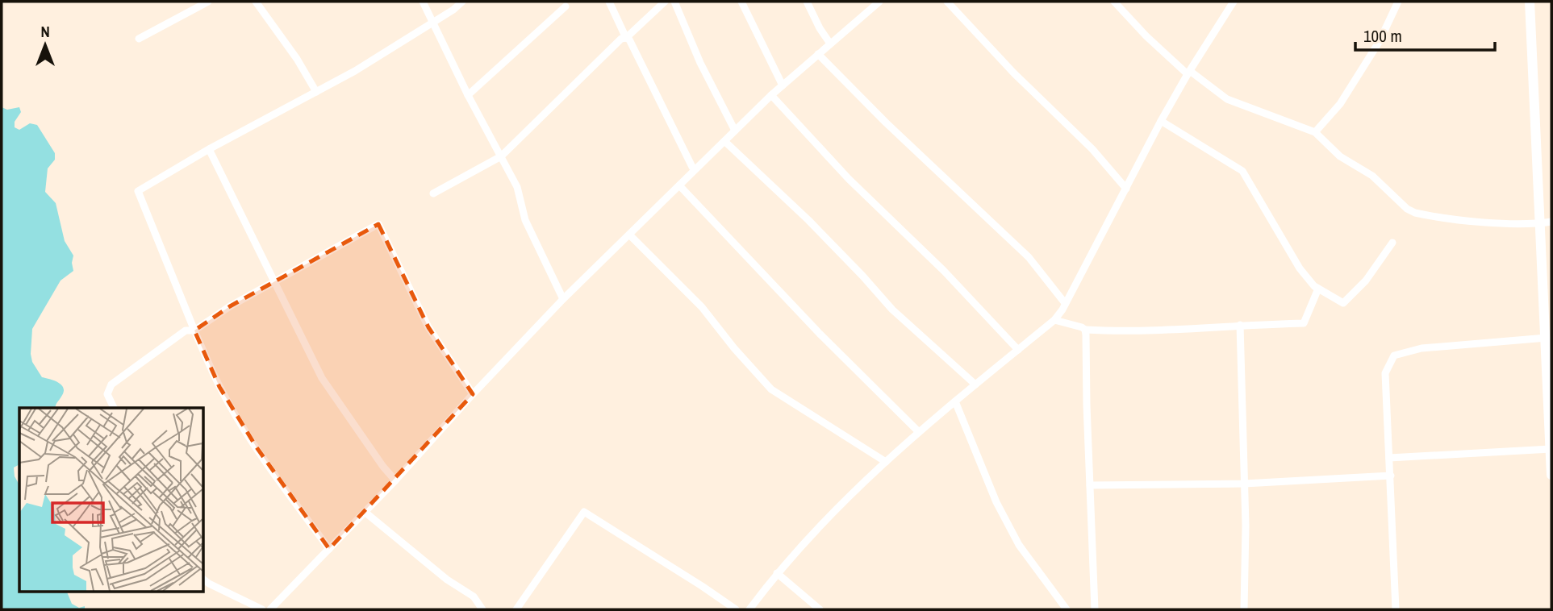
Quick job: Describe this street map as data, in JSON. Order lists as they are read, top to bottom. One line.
{"scale_bar":"100 m","north":"top"}
